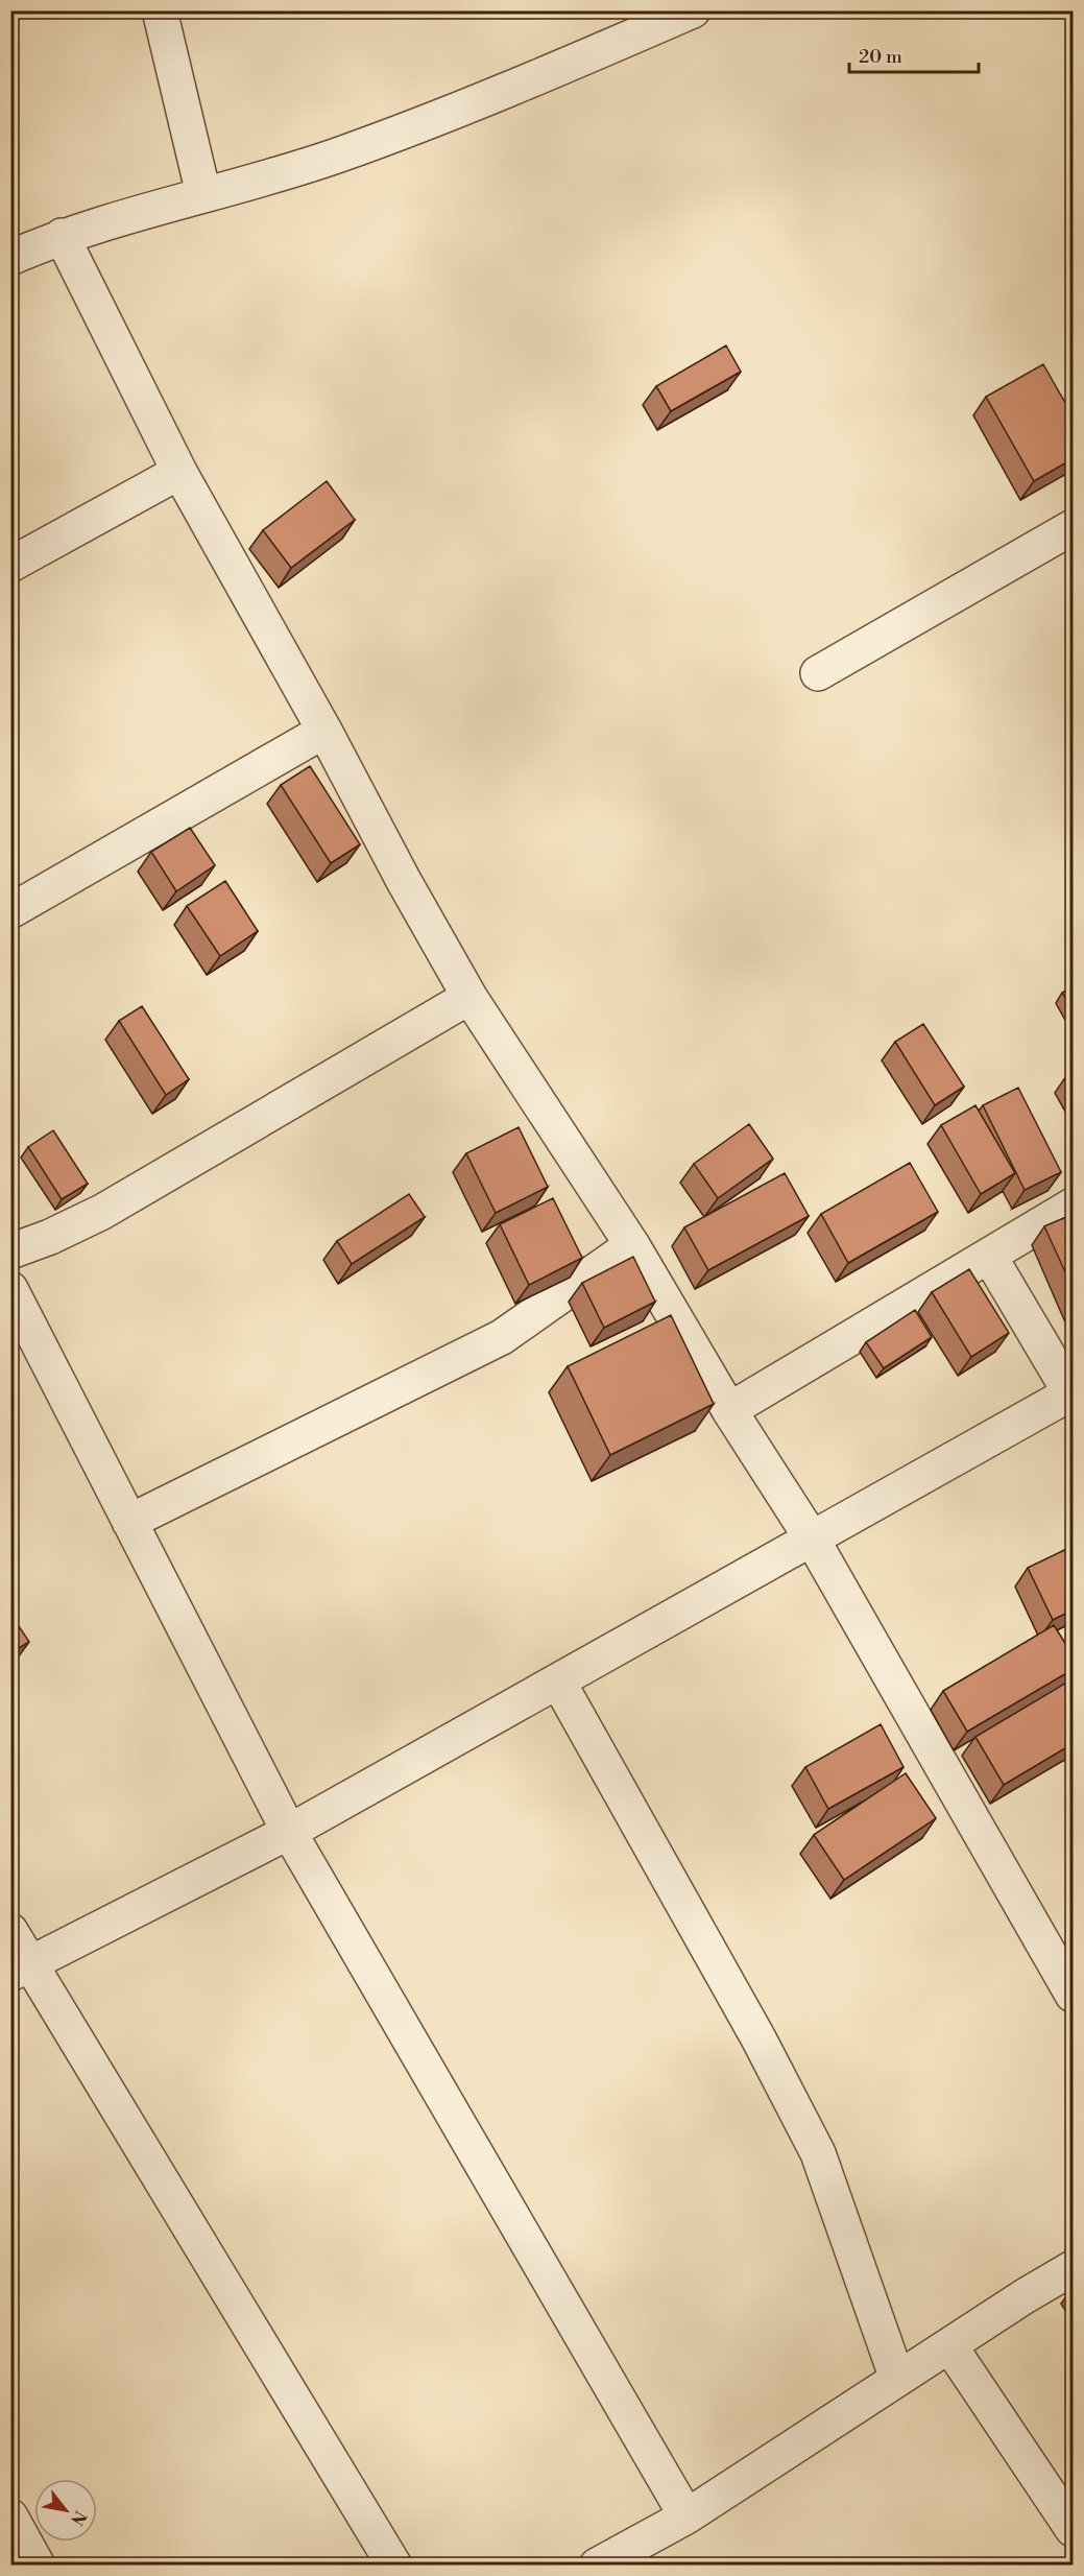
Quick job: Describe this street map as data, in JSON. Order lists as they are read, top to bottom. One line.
{"scale_bar":"20 m","north":"bottom right"}
